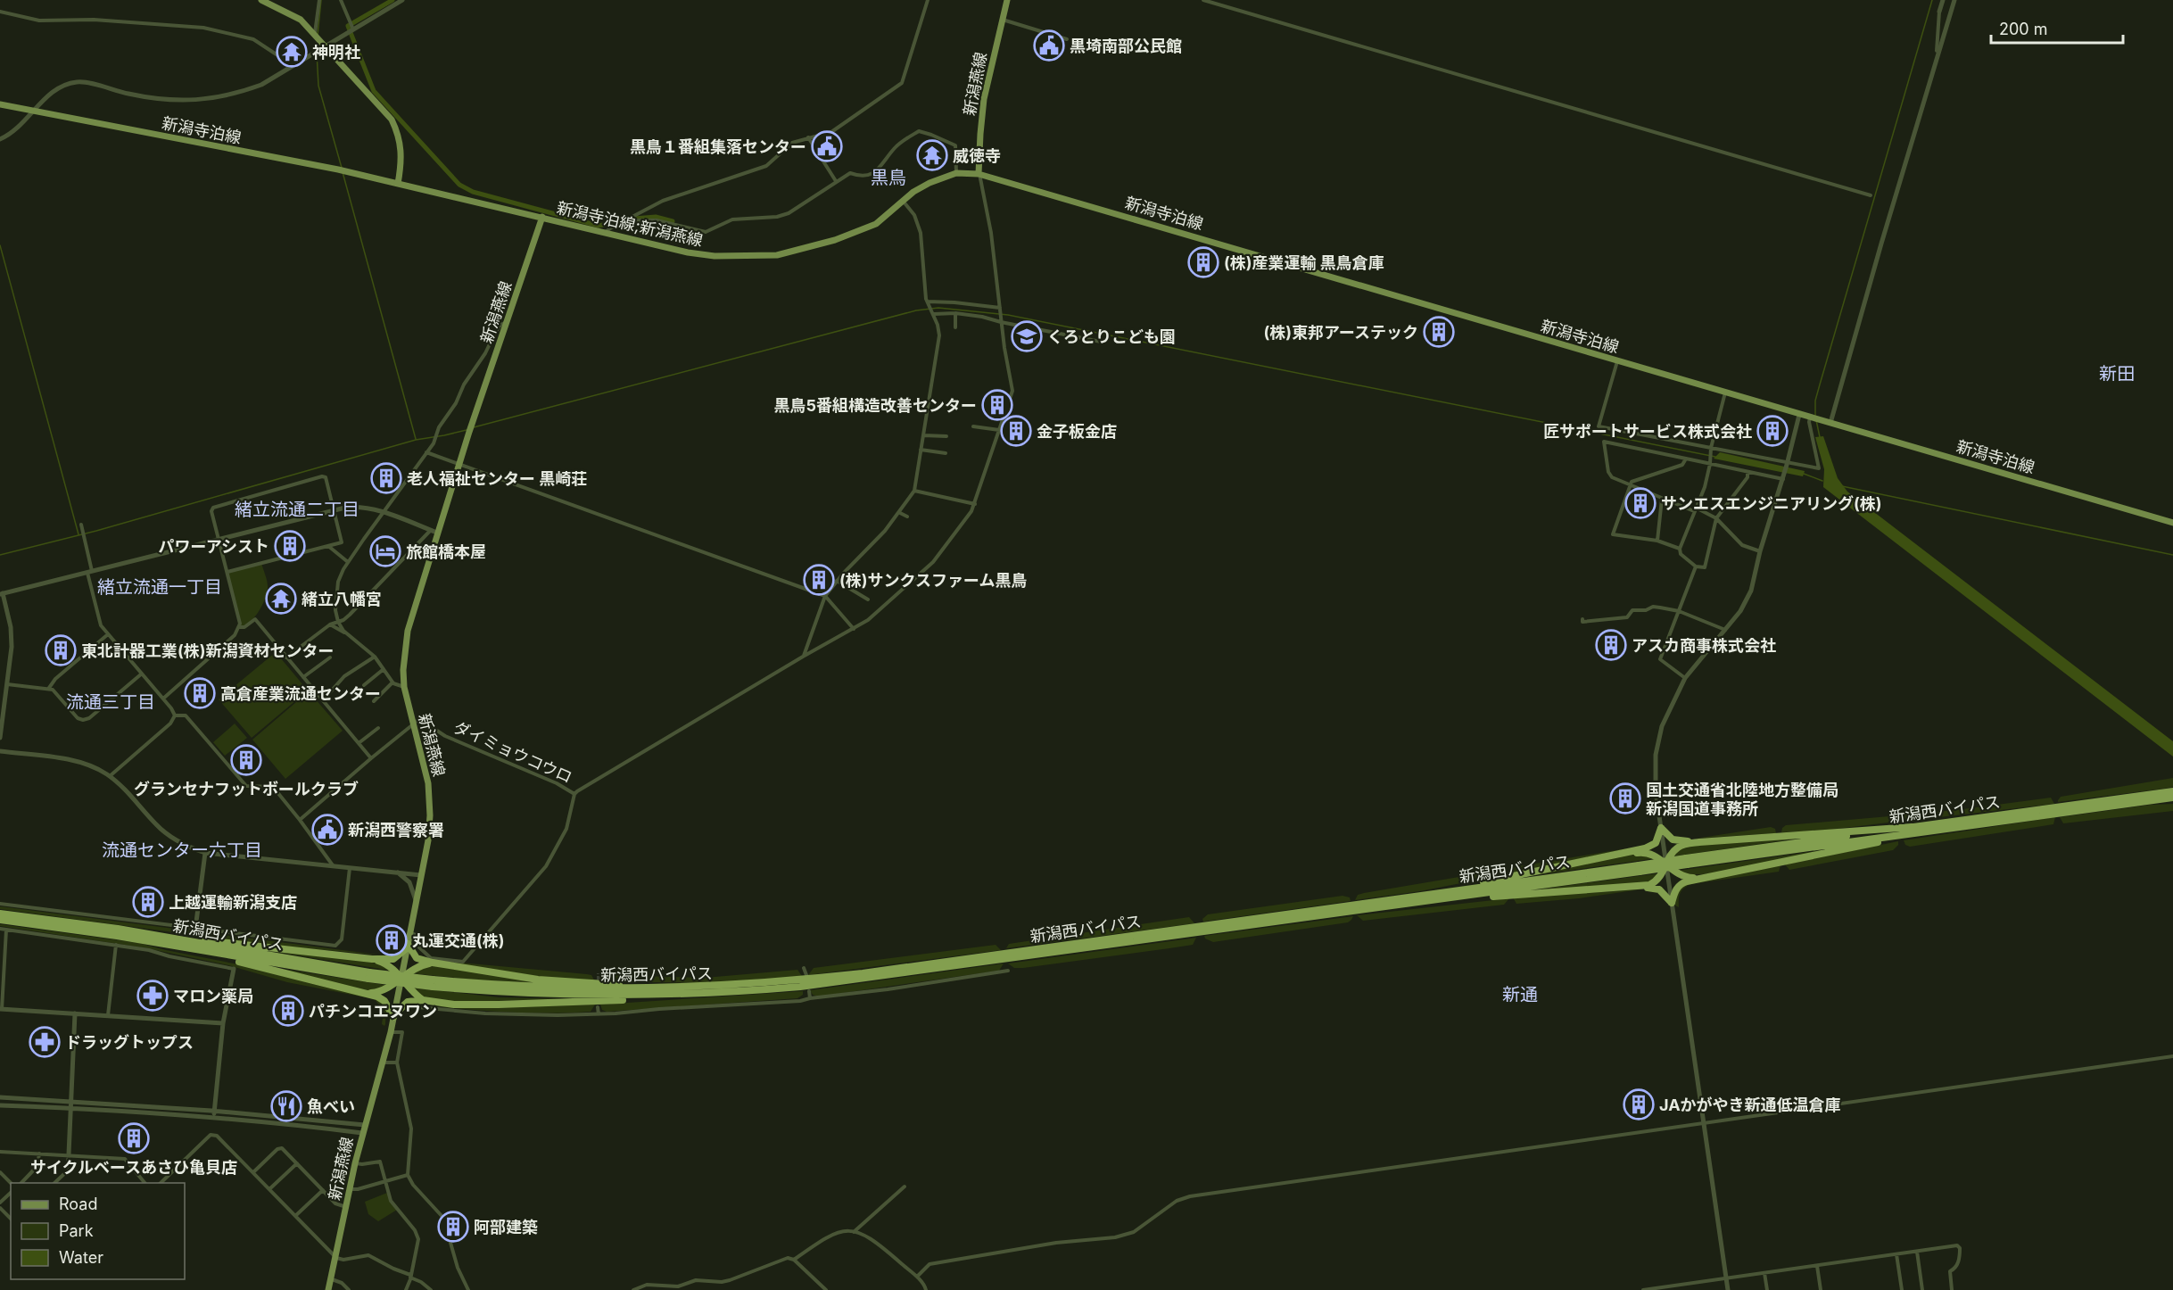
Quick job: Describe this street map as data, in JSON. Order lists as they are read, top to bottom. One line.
{"streets":{"highway":["新潟西バイパス"],"main road":["新潟燕線","新潟寺泊線","新潟寺泊線;新潟燕線"],"street":["ダイミョウコウロ"]},"crossings":[["新潟燕線","新潟寺泊線"],["新潟燕線","新潟寺泊線;新潟燕線"],["新潟燕線","ダイミョウコウロ"],["新潟寺泊線","新潟寺泊線;新潟燕線"]],"districts":["黒鳥","新田","緒立流通二丁目","緒立流通一丁目","流通三丁目","流通センター六丁目","新通"],"places":{"public building":["黒埼南部公民館","黒鳥１番組集落センター","新潟西警察署"],"temple":["神明社","威徳寺","緒立八幡宮"],"building":["(株)産業運輸 黒鳥倉庫","(株)東邦アーステック","黒鳥5番組構造改善センター","金子板金店","匠サポートサービス株式会社","老人福祉センター 黒崎荘","サンエスエンジニアリング(株)","パワーアシスト","(株)サンクスファーム黒鳥","アスカ商事株式会社","東北計器工業(株)新潟資材センター","高倉産業流通センター","グランセナフットボールクラブ","国土交通省北陸地方整備局 新潟国道事務所","上越運輸新潟支店","丸運交通(株)","パチンコエヌワン","JAかがやき新通低温倉庫","サイクルベースあさひ亀貝店","阿部建築"],"school or university":["くろとりこども園"],"hotel":["旅館橋本屋"],"pharmacy":["マロン薬局","ドラッグトップス"],"restaurant":["魚べい"]},"legend":["Road","Park","Water"],"scale_bar":"200 m"}
